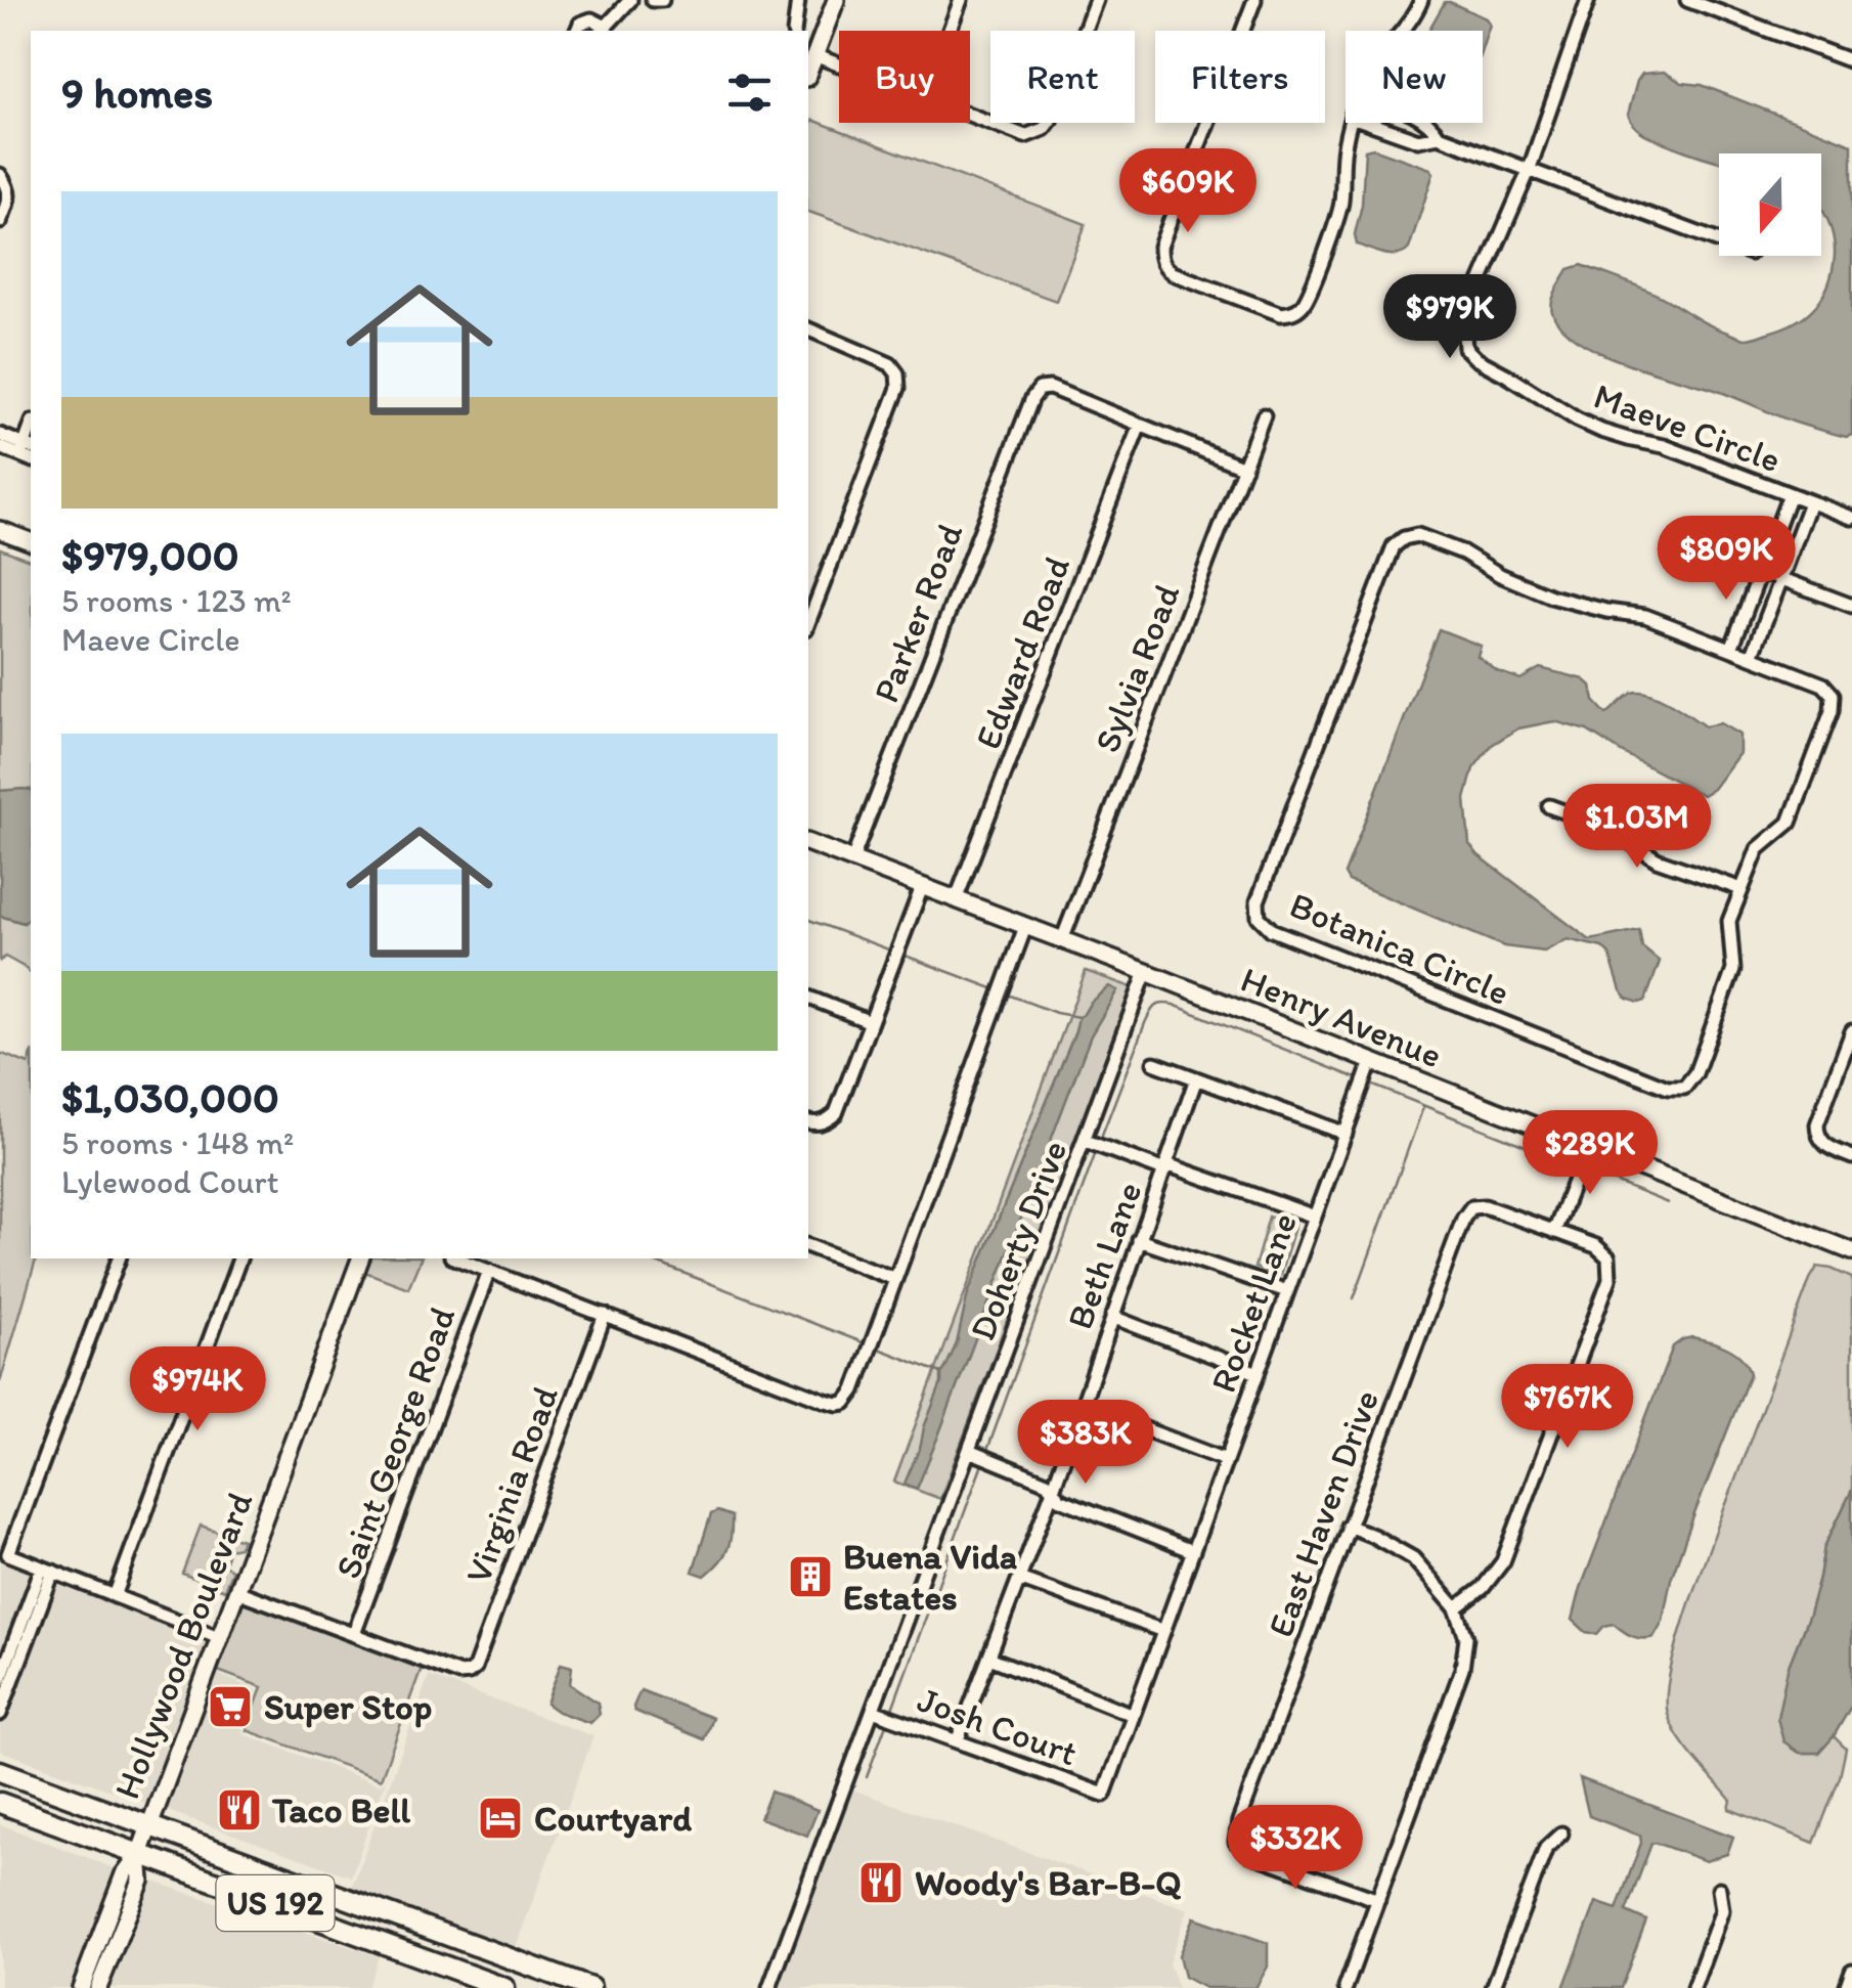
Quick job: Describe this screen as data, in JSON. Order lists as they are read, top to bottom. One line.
{"streets":{"main road":["US 192"],"street":["Maeve Circle","Parker Road","Edward Road","Sylvia Road","Botanica Circle","Henry Avenue","Doherty Drive","Beth Lane","Rocket Lane","Saint George Road","Virginia Road","East Haven Drive","Hollywood Boulevard","Josh Court"]},"crossings":[["Parker Road","Edward Road"],["Parker Road","Henry Avenue"],["Edward Road","Henry Avenue"],["Sylvia Road","Henry Avenue"],["Henry Avenue","Doherty Drive"],["Henry Avenue","Rocket Lane"],["Doherty Drive","Josh Court"],["Beth Lane","Josh Court"],["Rocket Lane","Josh Court"],["Saint George Road","Virginia Road"],["Hollywood Boulevard","US 192"]],"places":{"building":["Buena Vida Estates"],"supermarket":["Super Stop"],"restaurant":["Taco Bell","Woody's Bar-B-Q"],"hotel":["Courtyard"]},"north":"bottom","page":{"chip":["Buy","Rent","Filters","New"],"heading":"9 homes","price":["$609K","$979K","$809K","$1.03M","$289K","$974K","$767K","$383K","$332K"],"list":[{"name":"$979,000","note":"5 rooms · 123 m² · Maeve Circle"},{"name":"$1,030,000","note":"5 rooms · 148 m² · Lylewood Court"}]}}
